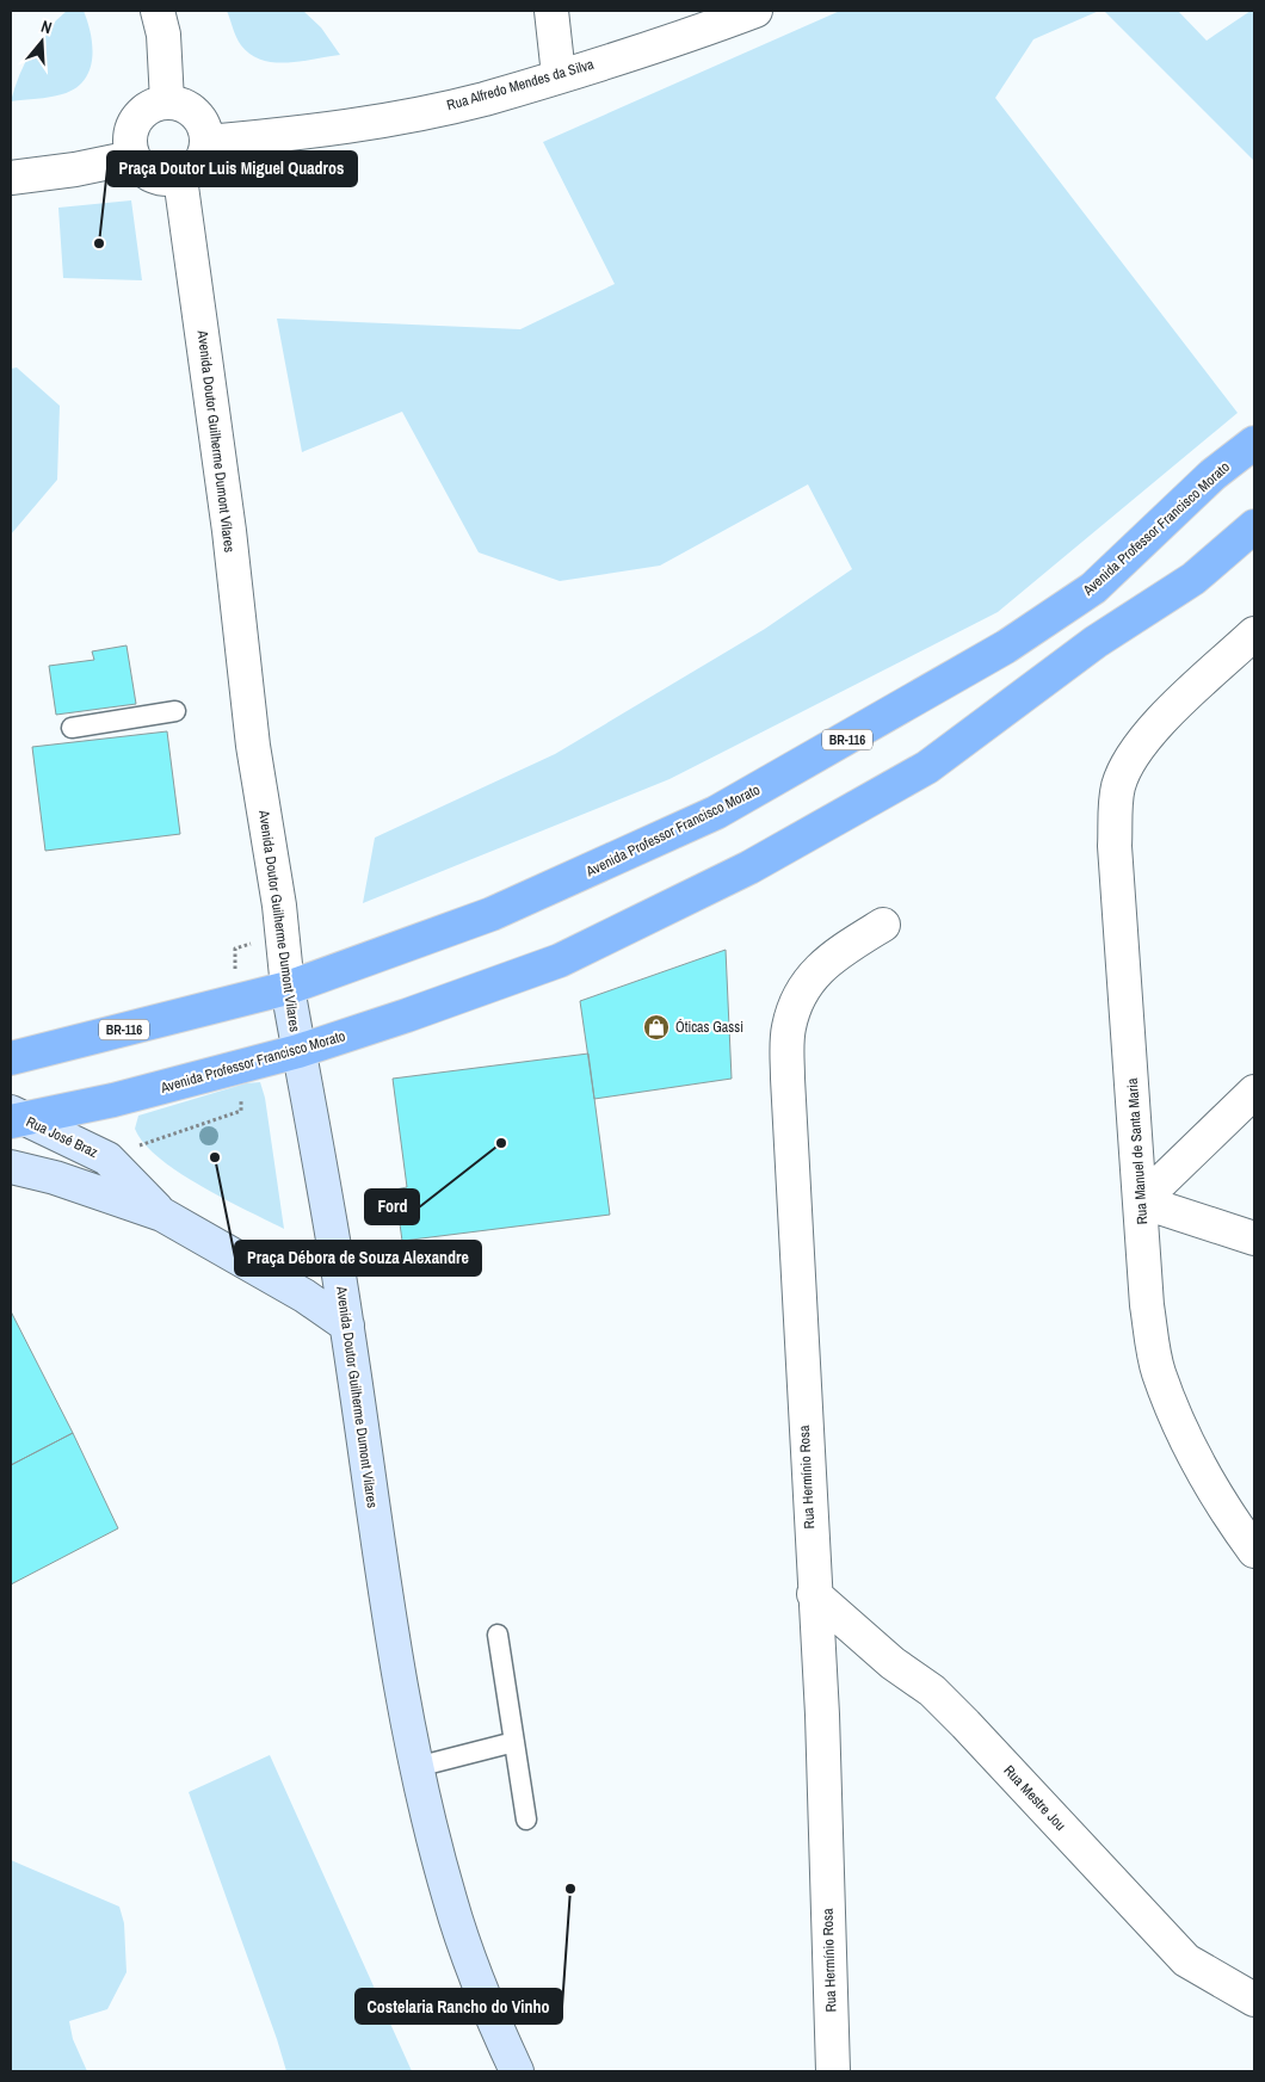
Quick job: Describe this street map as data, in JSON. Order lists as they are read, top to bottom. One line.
{"streets":{"highway":["Avenida Professor Francisco Morato","BR-116"],"main road":["Avenida Doutor Guilherme Dumont Vilares","Rua José Braz"],"street":["Rua Alfredo Mendes da Silva","Rua Manuel de Santa Maria","Rua Hermínio Rosa","Rua Mestre Jou"]},"crossings":[["Rua Alfredo Mendes da Silva","Avenida Doutor Guilherme Dumont Vilares"],["Avenida Doutor Guilherme Dumont Vilares","Avenida Professor Francisco Morato"],["Avenida Doutor Guilherme Dumont Vilares","Rua José Braz"],["Avenida Professor Francisco Morato","Rua José Braz"],["Rua Hermínio Rosa","Rua Mestre Jou"]],"places":{"other":["Praça Doutor Luis Miguel Quadros","Ford","Praça Débora de Souza Alexandre","Costelaria Rancho do Vinho"],"shop":["Óticas Gassi"]},"north":"top"}
